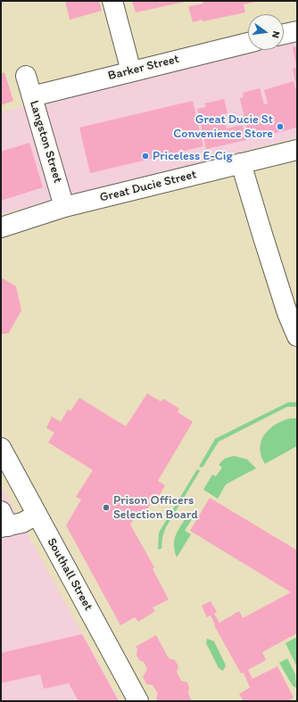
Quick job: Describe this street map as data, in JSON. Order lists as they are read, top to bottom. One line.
{"streets":{"main road":["Barker Street","Langston Street","Great Ducie Street","Southall Street"]},"crossings":[["Barker Street","Langston Street"],["Langston Street","Great Ducie Street"]],"places":["Great Ducie St Convenience Store","Priceless E-Cig","Prison Officers Selection Board"],"north":"right"}
